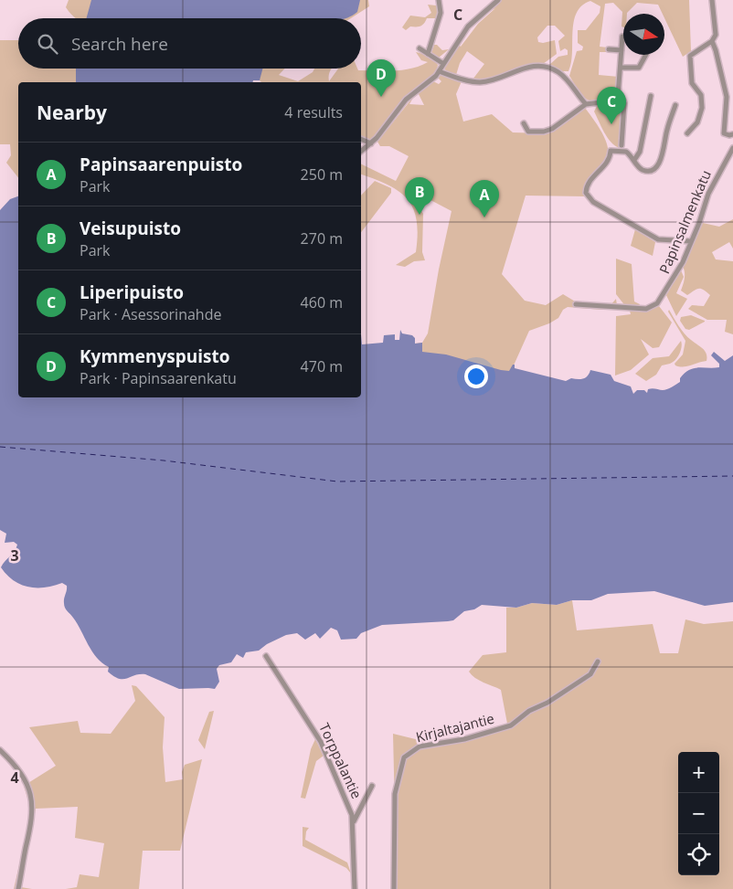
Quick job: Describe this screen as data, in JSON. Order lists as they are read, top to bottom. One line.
{"streets":{"street":["Papinsalmenkatu","Kirjaltajantie","Torppalantie"]},"north":"right","page":{"search":"Search here","pins":["D","C","B","A"],"heading":["Nearby","4 results"],"list":[{"mark":"A","name":"Papinsaarenpuisto","note":"Park","value":"250 m"},{"mark":"B","name":"Veisupuisto","note":"Park","value":"270 m"},{"mark":"C","name":"Liperipuisto","note":"Park · Asessorinahde","value":"460 m"},{"mark":"D","name":"Kymmenyspuisto","note":"Park · Papinsaarenkatu","value":"470 m"}],"map_buttons":["+","−"]},"grid":{"columns":["C"],"rows":["3","4"]}}
